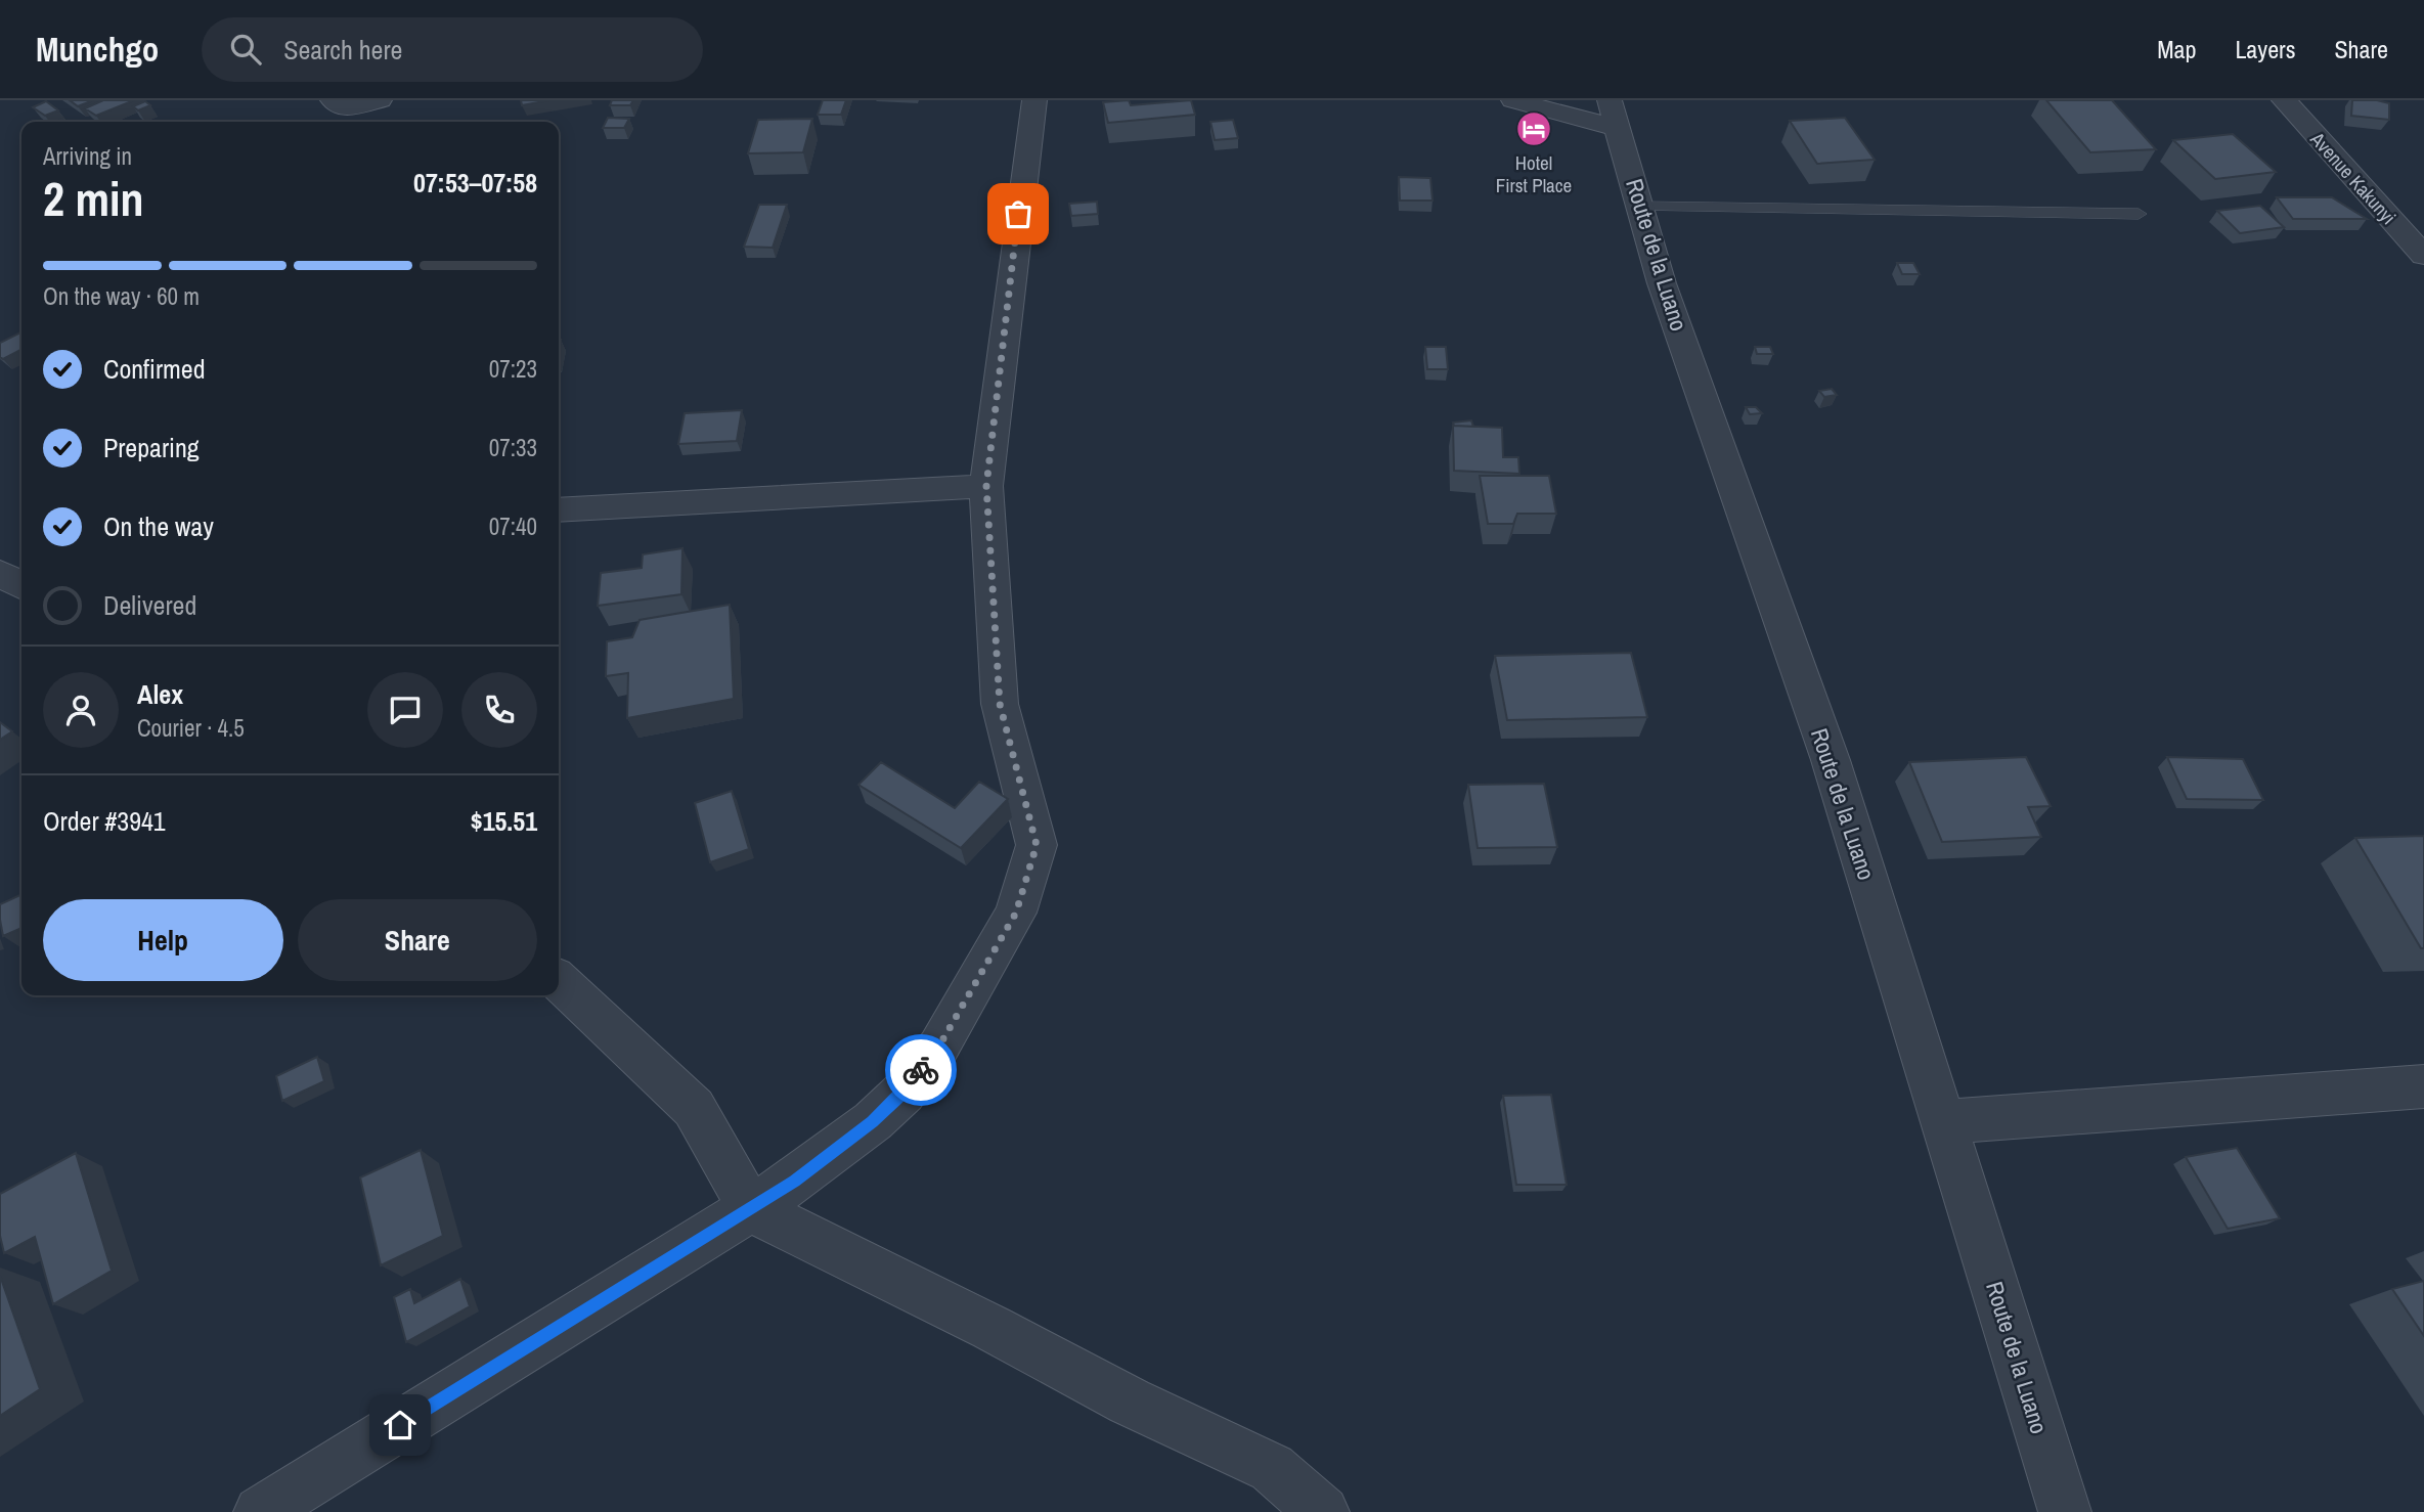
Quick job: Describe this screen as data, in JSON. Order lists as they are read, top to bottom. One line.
{"streets":{"street":["Avenue Kakunyi","Route de la Luano"]},"places":{"hotel":["Hotel First Place"]},"page":{"header":"Munchgo","search":"Search here","nav":["Map","Layers","Share"],"heading":["2 min","Arriving in","07:53–07:58"],"panel":["Alex","Courier · 4.5","Order #3941","$15.51"],"bar":"On the way · 60 m","list":[["Confirmed","07:23"],["Preparing","07:33"],["On the way","07:40"],"Delivered"],"buttons":["Help","Share"]}}
